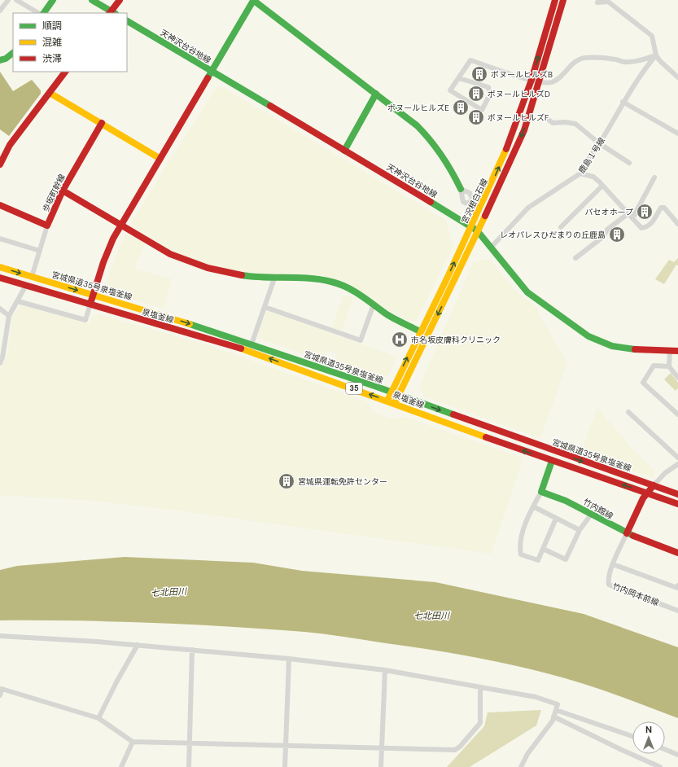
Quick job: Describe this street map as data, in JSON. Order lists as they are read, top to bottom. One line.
{"streets":{"street":["天神沢台谷地線","鹿島１号線","歩坂町幹線","宮沢根白石線","宮城県道35号泉塩釜線","泉塩釜線","35","竹内館線","竹内岡本前線"]},"crossings":[["天神沢台谷地線","鹿島１号線"],["天神沢台谷地線","宮沢根白石線"],["宮沢根白石線","宮城県道35号泉塩釜線"],["宮沢根白石線","泉塩釜線"],["竹内館線","竹内岡本前線"]],"one_way":["宮城県道35号泉塩釜線","泉塩釜線"],"water":["七北田川"],"places":{"building":["ボヌールヒルズB","ボヌールヒルズD","ボヌールヒルズE","ボヌールヒルズF","パセオホープ","レオパレスひだまりの丘鹿島","宮城県運転免許センター"],"hospital":["市名坂皮膚科クリニック"]},"legend":["順調","混雑","渋滞"],"north":"top"}
